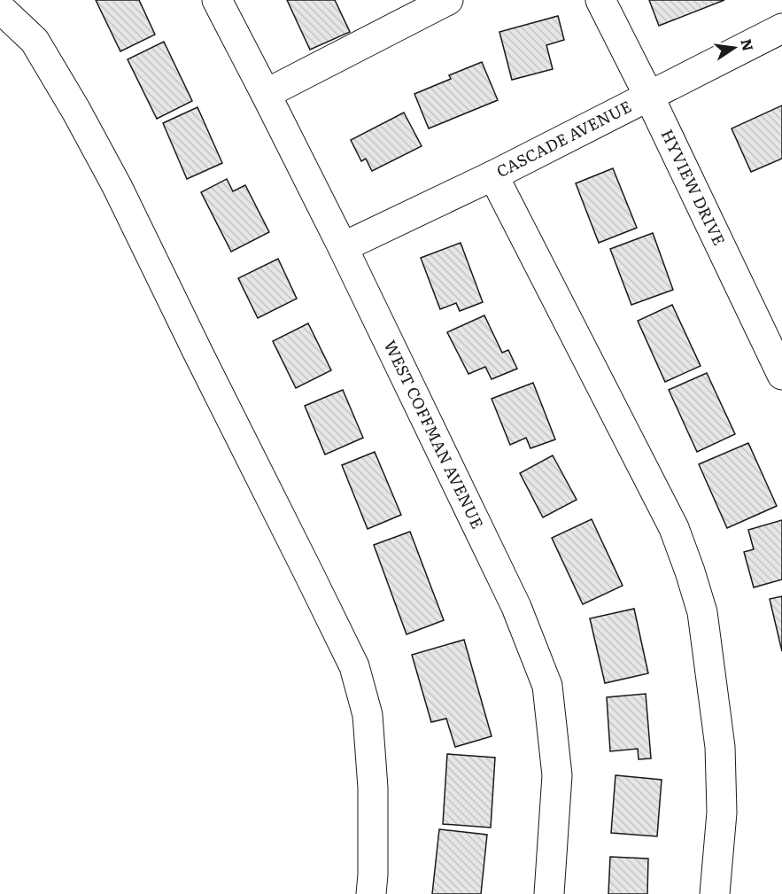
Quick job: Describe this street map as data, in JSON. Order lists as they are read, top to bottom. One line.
{"streets":{"street":["CASCADE AVENUE","HYVIEW DRIVE","WEST COFFMAN AVENUE"]},"crossings":[["CASCADE AVENUE","HYVIEW DRIVE"],["CASCADE AVENUE","WEST COFFMAN AVENUE"]],"north":"right"}
